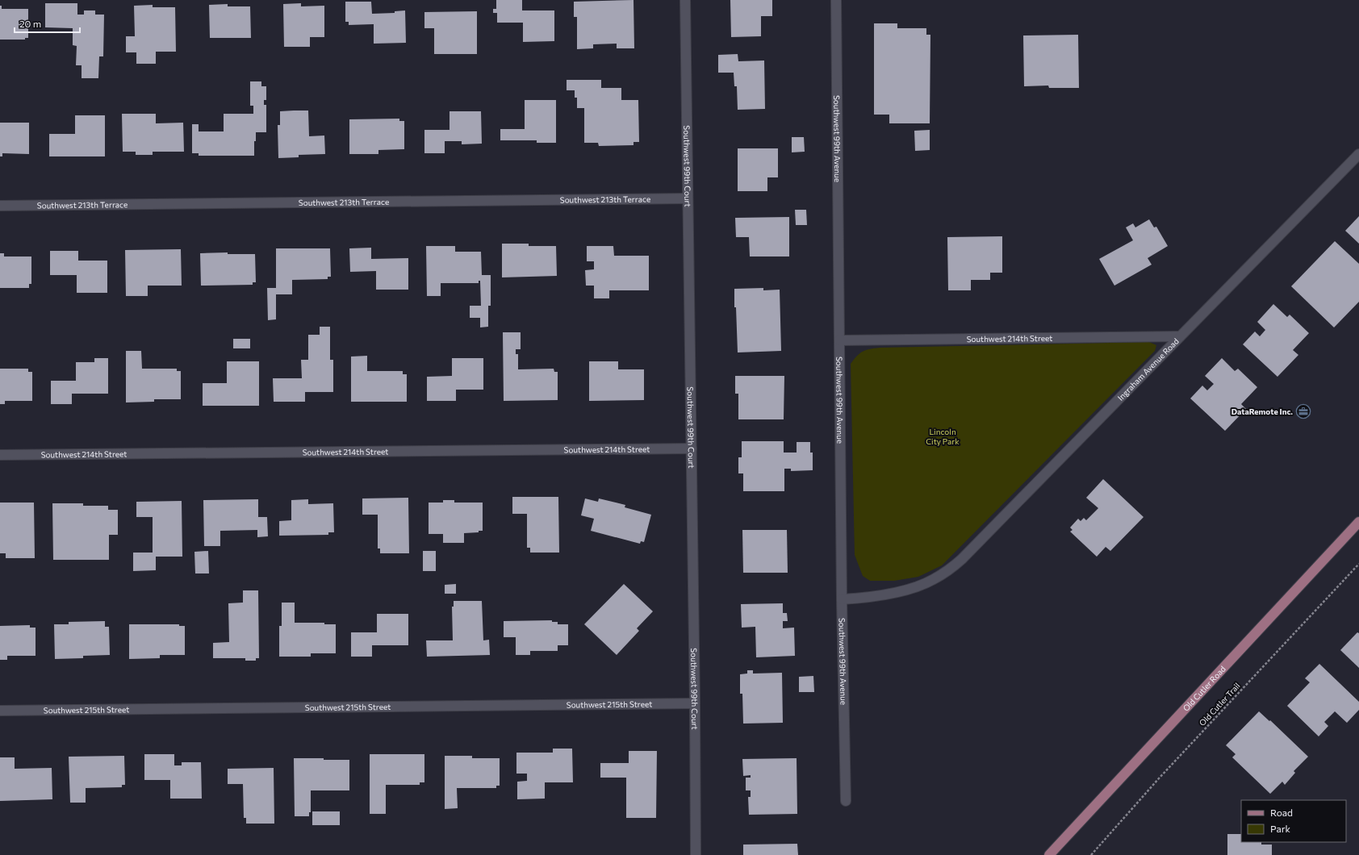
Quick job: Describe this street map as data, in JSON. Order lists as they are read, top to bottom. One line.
{"streets":{"main road":["Old Cutler Road"],"street":["Southwest 99th Avenue","Southwest 99th Court","Southwest 213th Terrace","Southwest 214th Street","Ingraham Avenue Road","Southwest 215th Street"],"path":["Old Cutler Trail"]},"crossings":[["Southwest 99th Avenue","Southwest 214th Street"],["Southwest 99th Avenue","Ingraham Avenue Road"],["Southwest 99th Court","Southwest 213th Terrace"],["Southwest 99th Court","Southwest 214th Street"],["Southwest 99th Court","Southwest 215th Street"],["Southwest 214th Street","Ingraham Avenue Road"]],"parks":["Lincoln City Park"],"places":{"office":["DataRemote Inc."]},"legend":["Road","Park"],"scale_bar":"20 m"}
